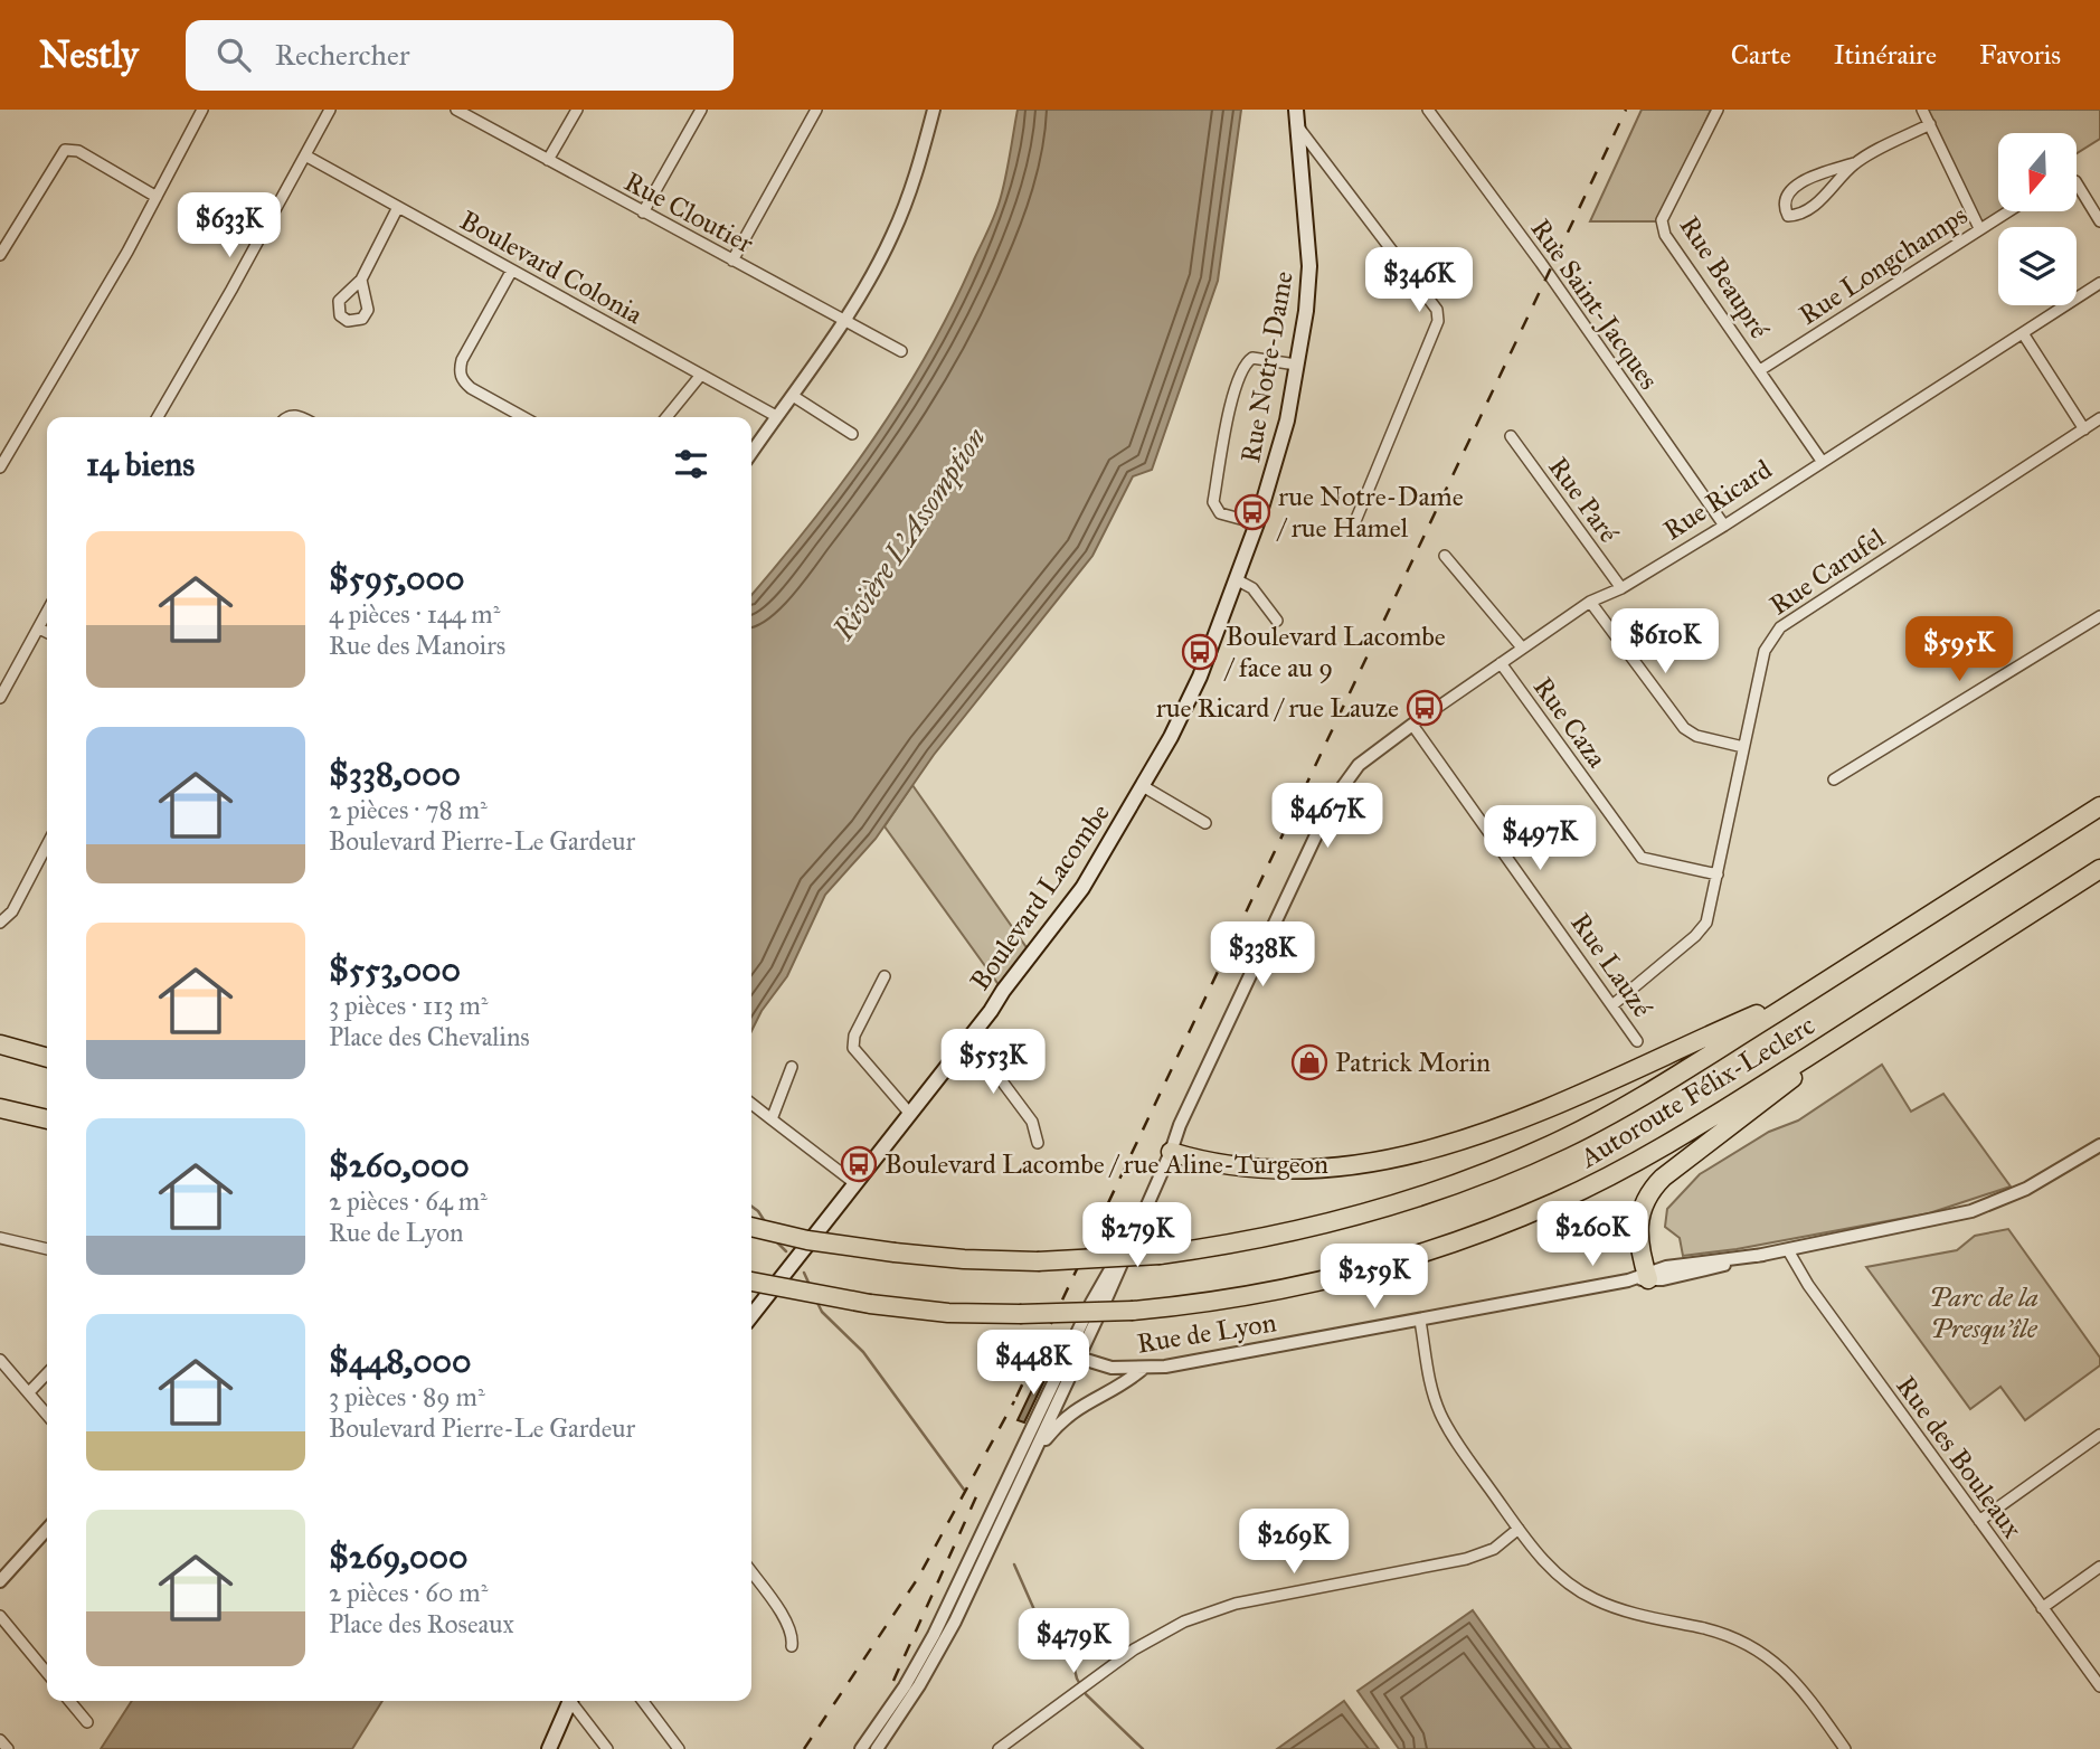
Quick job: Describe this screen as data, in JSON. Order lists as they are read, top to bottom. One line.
{"streets":{"highway":["Autoroute Félix-Leclerc"],"main road":["Rue Notre-Dame","Boulevard Lacombe"],"street":["Rue Cloutier","Rue Longchamps","Boulevard Colonia","Rue Beaupré","Rue Saint-Jacques","Rue Paré","Rue Ricard","Rue Carufel","Rue Caza","Rue Lauzé","Rue de Lyon","Rue des Bouleaux"]},"crossings":[["Rue Longchamps","Rue Beaupré"],["Rue Beaupré","Rue Ricard"],["Rue Saint-Jacques","Rue Ricard"],["Rue Notre-Dame","Boulevard Lacombe"],["Rue Paré","Rue Ricard"],["Rue Ricard","Rue Caza"],["Rue Ricard","Rue Lauzé"],["Rue Ricard","Rue de Lyon"],["Rue Carufel","Rue Caza"],["Rue Carufel","Rue Lauzé"],["Rue de Lyon","Rue des Bouleaux"]],"water":["Rivière L'Assomption"],"parks":["Parc de la Presqu'île"],"places":{"bus stop":["rue Notre-Dame / rue Hamel","Boulevard Lacombe / face au 9","rue Ricard / rue Lauze","Boulevard Lacombe / rue Aline-Turgeon"],"shop":["Patrick Morin"]},"north":"bottom","page":{"header":"Nestly","search":"Rechercher","nav":["Carte","Itinéraire","Favoris"],"price":["$633K","$346K","$610K","$595K","$467K","$497K","$338K","$553K","$260K","$279K","$259K","$448K","$269K","$479K"],"heading":"14 biens","list":[{"name":"$595,000","note":"4 pièces · 144 m² · Rue des Manoirs"},{"name":"$338,000","note":"2 pièces · 78 m² · Boulevard Pierre-Le Gardeur"},{"name":"$553,000","note":"3 pièces · 113 m² · Place des Chevalins"},{"name":"$260,000","note":"2 pièces · 64 m² · Rue de Lyon"},{"name":"$448,000","note":"3 pièces · 89 m² · Boulevard Pierre-Le Gardeur"},{"name":"$269,000","note":"2 pièces · 60 m² · Place des Roseaux"}]}}
